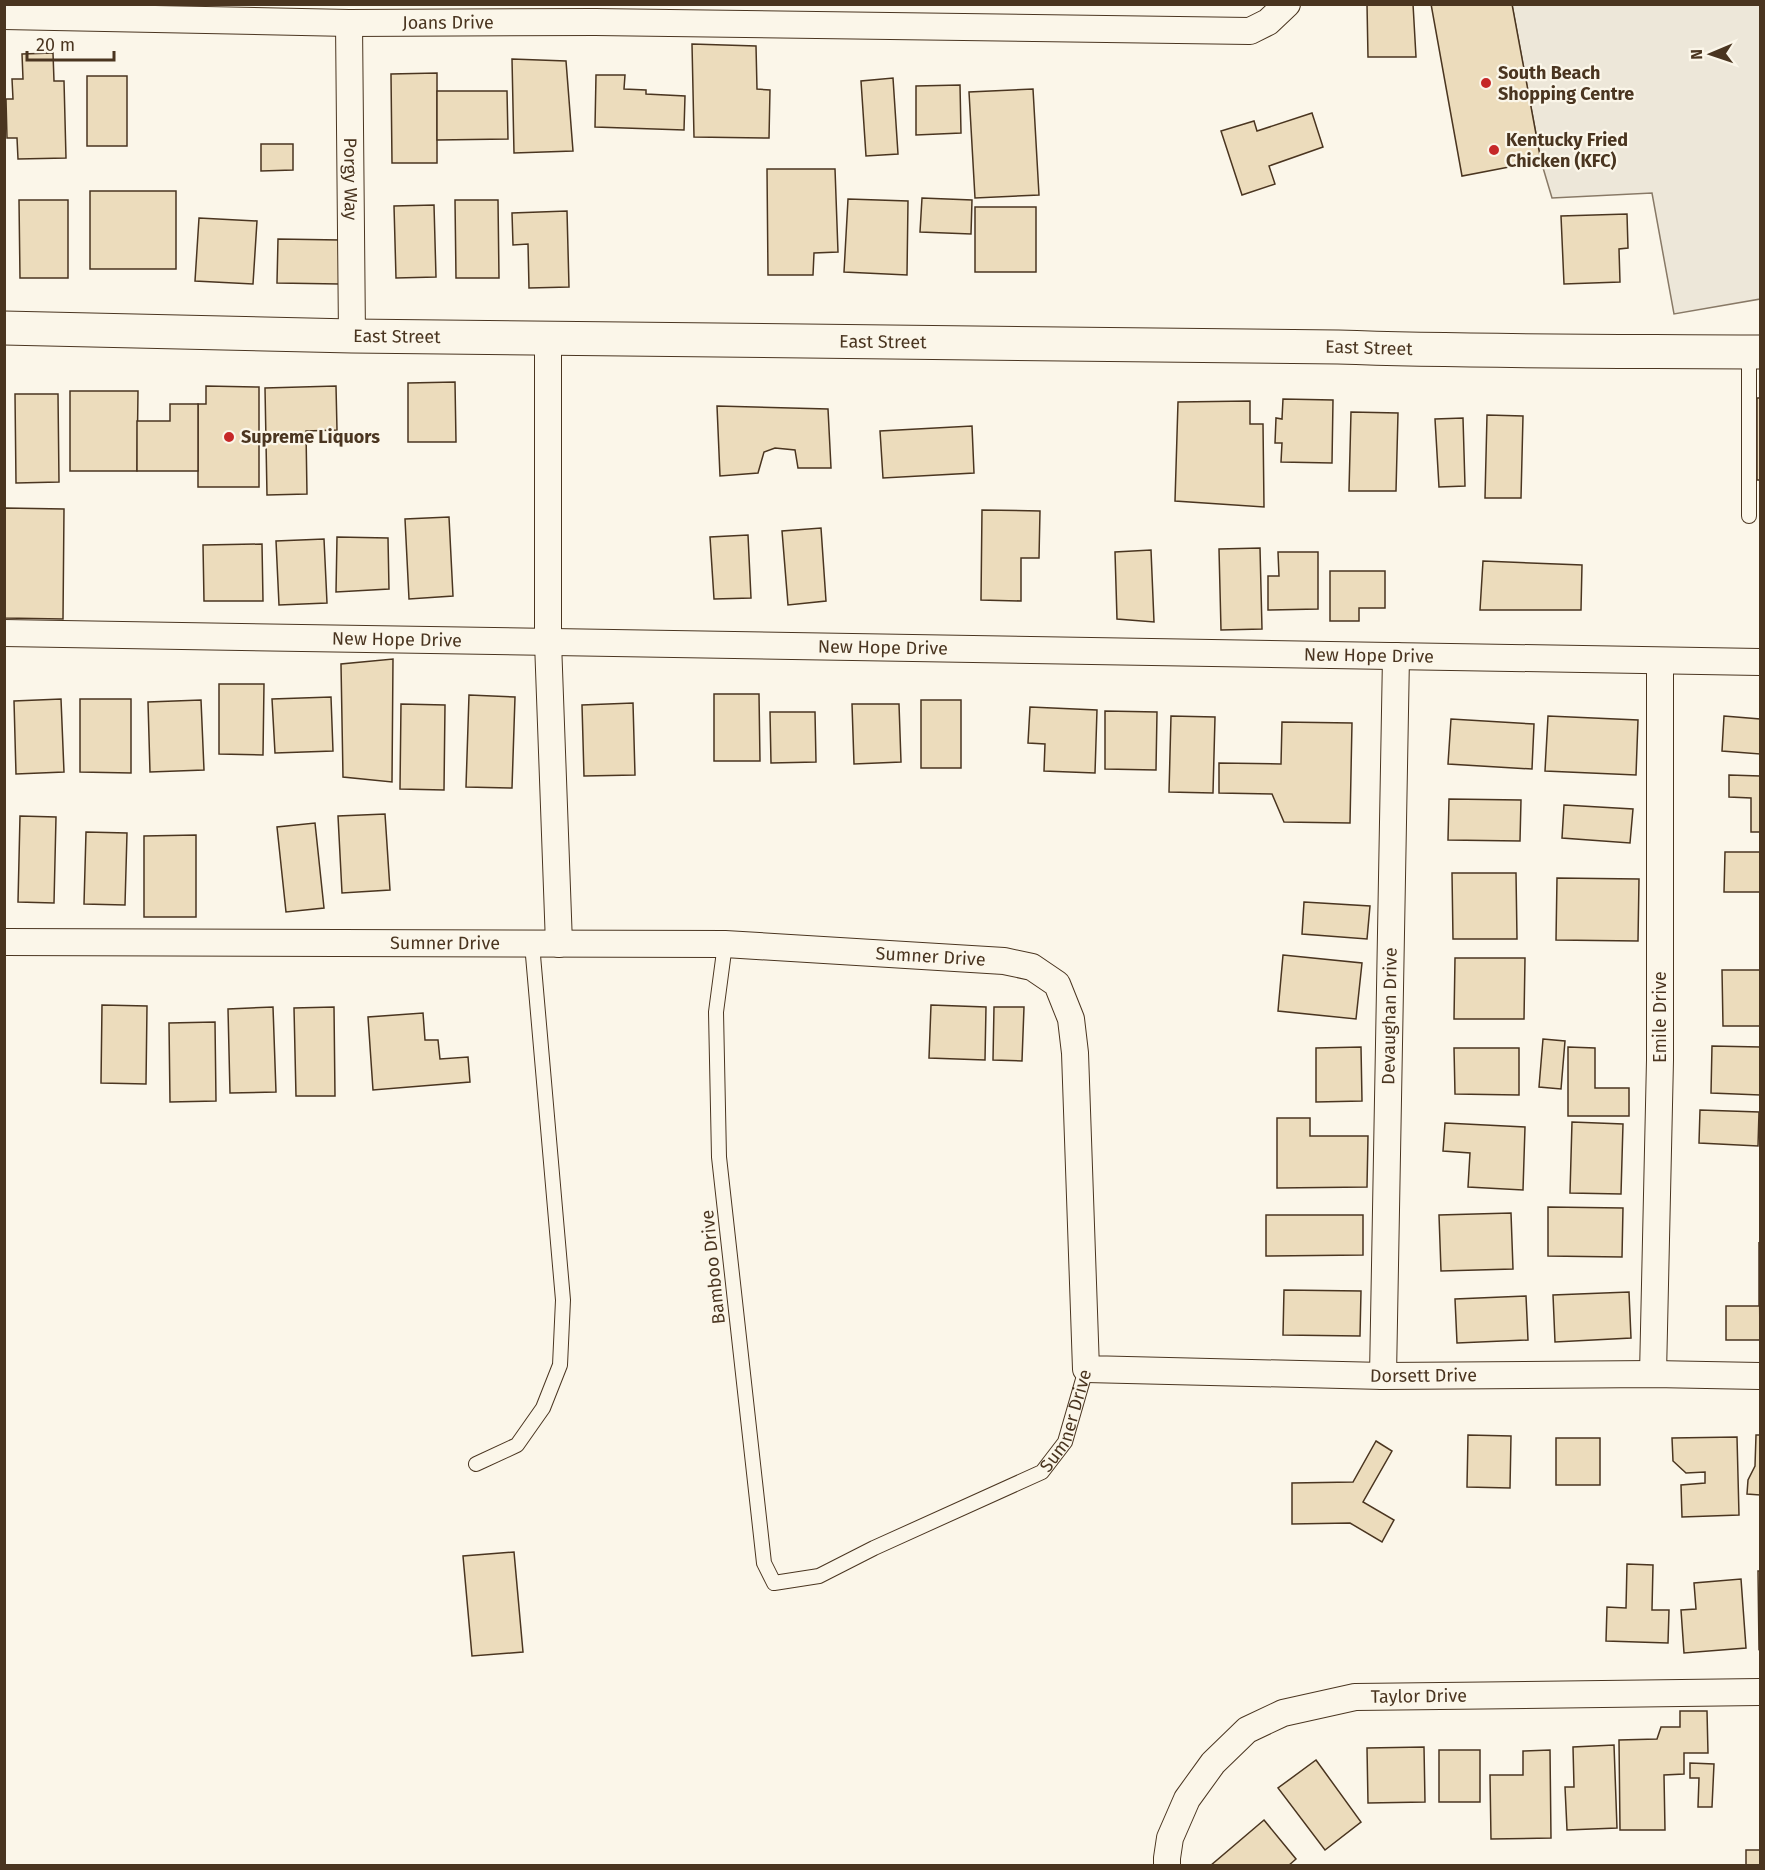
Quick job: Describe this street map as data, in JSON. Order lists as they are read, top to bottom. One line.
{"streets":{"main road":["East Street"],"street":["Joans Drive","Porgy Way","New Hope Drive","Sumner Drive","Devaughan Drive","Emile Drive","Dorsett Drive","Taylor Drive"],"lane":["Bamboo Drive"]},"crossings":[["Joans Drive","Porgy Way"],["Porgy Way","East Street"],["New Hope Drive","Devaughan Drive"],["New Hope Drive","Emile Drive"],["Sumner Drive","Bamboo Drive"],["Sumner Drive","Dorsett Drive"],["Devaughan Drive","Dorsett Drive"],["Emile Drive","Dorsett Drive"]],"places":["South Beach Shopping Centre","Kentucky Fried Chicken (KFC)","Supreme Liquors"],"scale_bar":"20 m","north":"left"}
